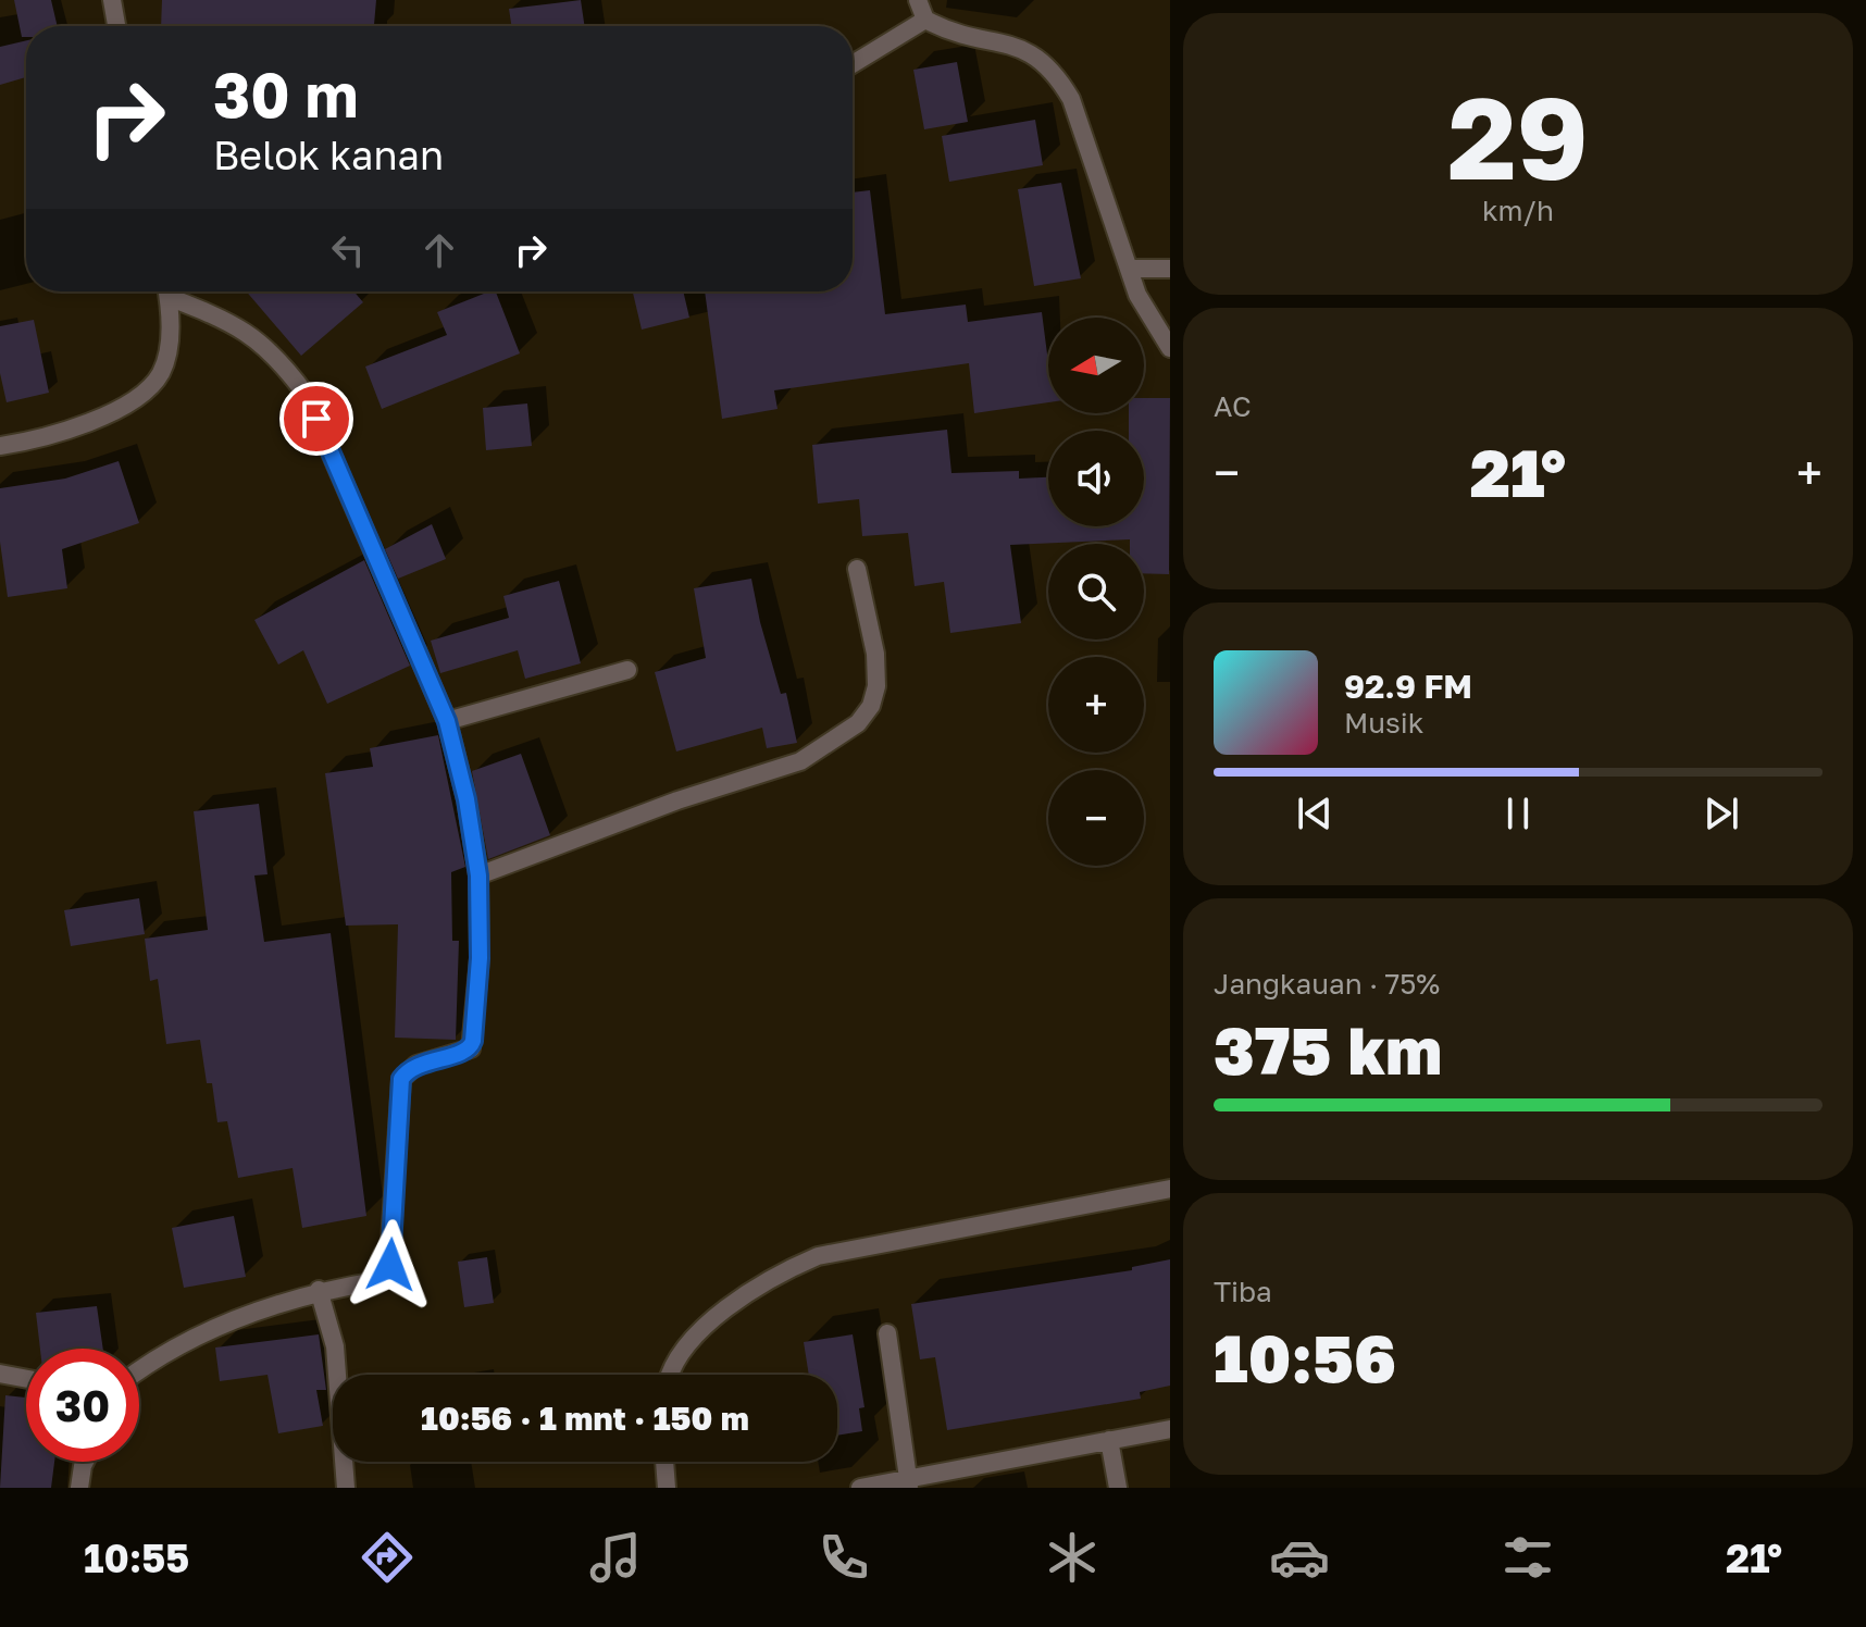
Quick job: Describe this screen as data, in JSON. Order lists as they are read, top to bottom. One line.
{"north":"left","page":{"tile":[["29","km/h"],"AC",["Jangkauan · 75%","375 km"],["Tiba","10:56"]],"turn":["30 m","Belok kanan"],"map_buttons":["+","−"],"heat":["−","21°","+"],"song":["92.9 FM","Musik"],"limit":"30","trip":"10:56 · 1 mnt · 150 m","tabs":["10:55","21°"]}}
